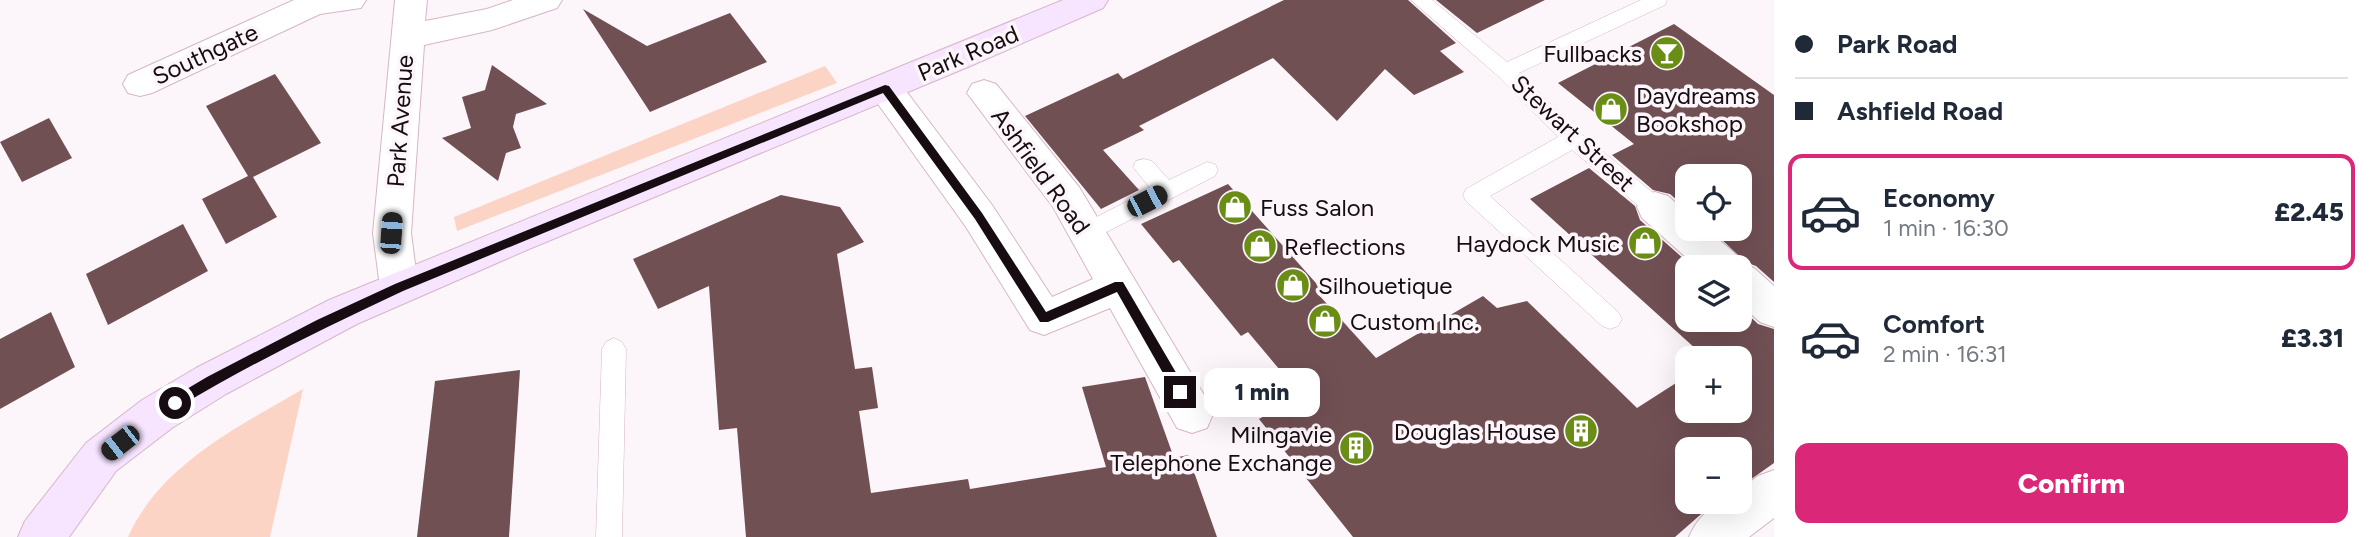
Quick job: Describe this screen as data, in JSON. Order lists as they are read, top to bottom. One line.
{"streets":{"main road":["Park Road"],"street":["Southgate","Park Avenue","Stewart Street","Ashfield Road"]},"crossings":[["Park Road","Park Avenue"]],"places":{"bar":["Fullbacks"],"shop":["Daydreams Bookshop","Fuss Salon","Haydock Music","Reflections","Silhouetique","Custom Inc."],"building":["Douglas House","Milngavie Telephone Exchange"]},"page":{"banner":["Park Road","Ashfield Road"],"list":[{"name":"Economy","note":"1 min · 16:30","value":"£2.45"},{"name":"Comfort","note":"2 min · 16:31","value":"£3.31"}],"map_buttons":["+","−"],"bubble":"1 min","buttons":"Confirm"}}
